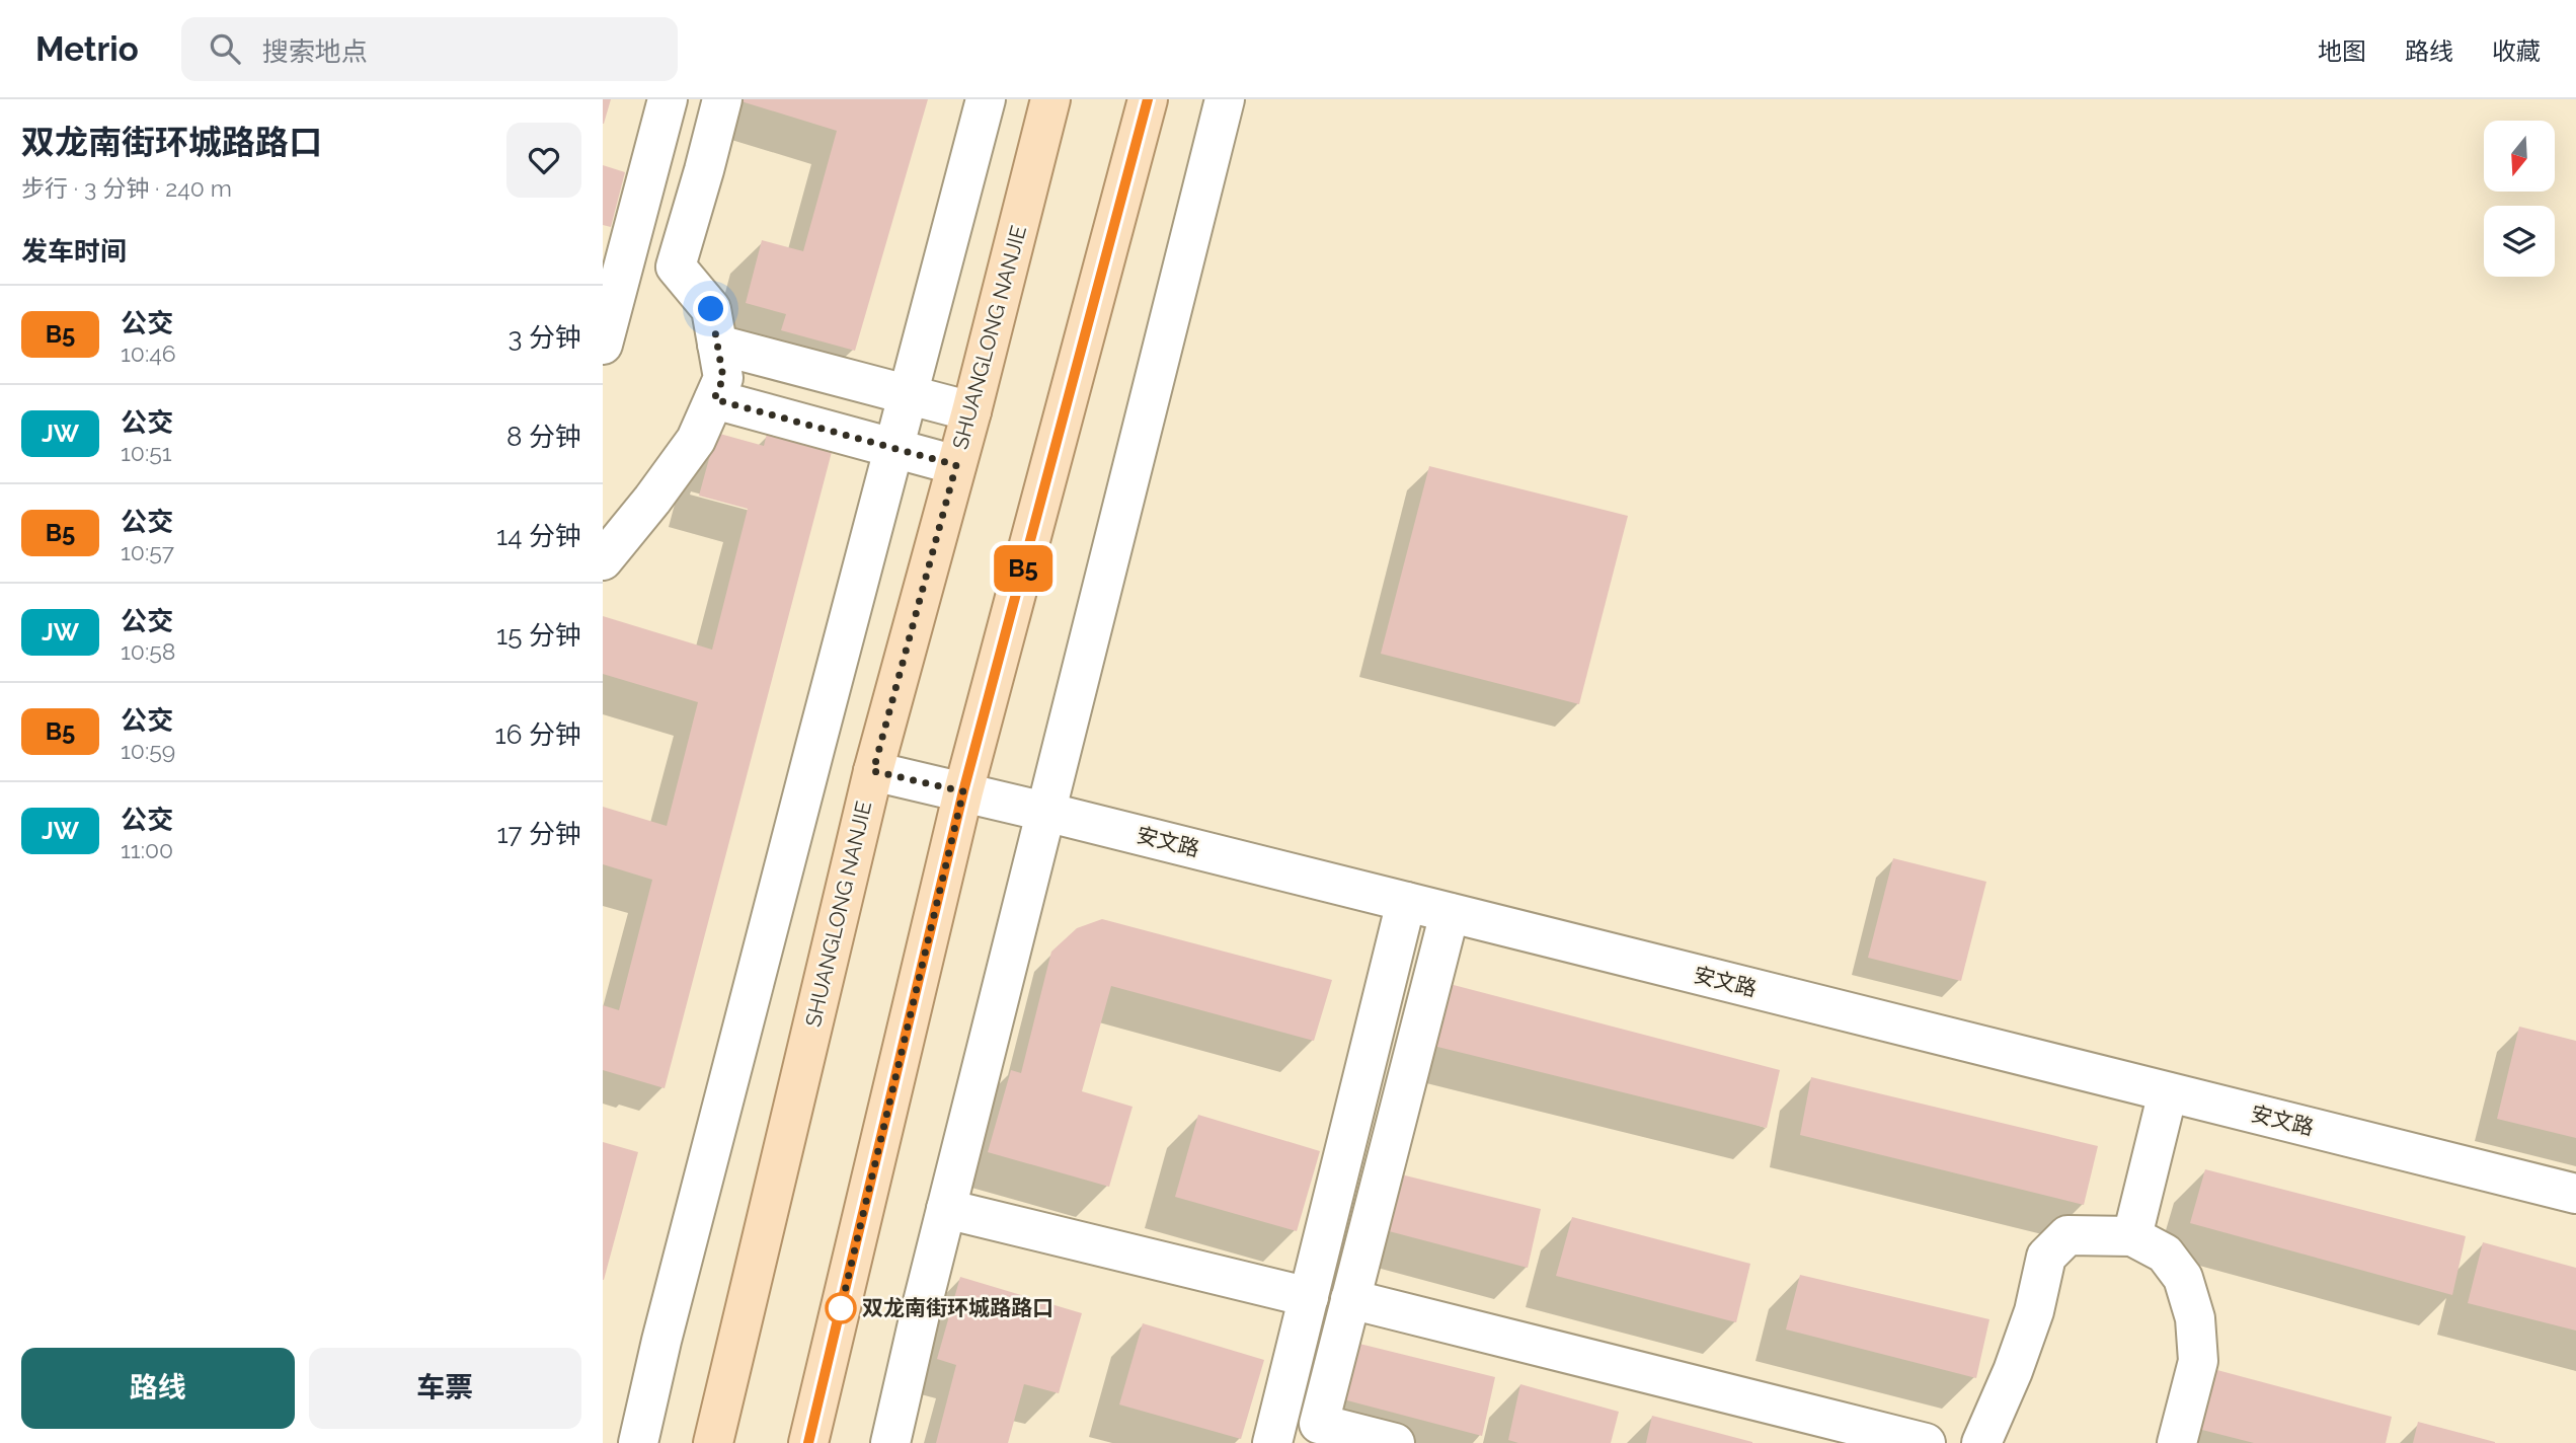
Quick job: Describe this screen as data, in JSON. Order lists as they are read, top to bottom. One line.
{"streets":{"main road":["SHUANGLONG NANJIE"],"street":["安文路"]},"crossings":[["SHUANGLONG NANJIE","安文路"]],"places":["双龙南街环城路路口"],"lines":["bus line B5"],"north":"bottom","page":{"header":"Metrio","search":"搜索地点","nav":["地图","路线","收藏"],"heading":[["双龙南街环城路路口","步行 · 3 分钟 · 240 m"],"发车时间"],"on_map":"B5","list":[{"mark":"B5","name":"公交","note":"10:46","value":"3 分钟"},{"mark":"JW","name":"公交","note":"10:51","value":"8 分钟"},{"mark":"B5","name":"公交","note":"10:57","value":"14 分钟"},{"mark":"JW","name":"公交","note":"10:58","value":"15 分钟"},{"mark":"B5","name":"公交","note":"10:59","value":"16 分钟"},{"mark":"JW","name":"公交","note":"11:00","value":"17 分钟"}],"buttons":["路线","车票"]}}
